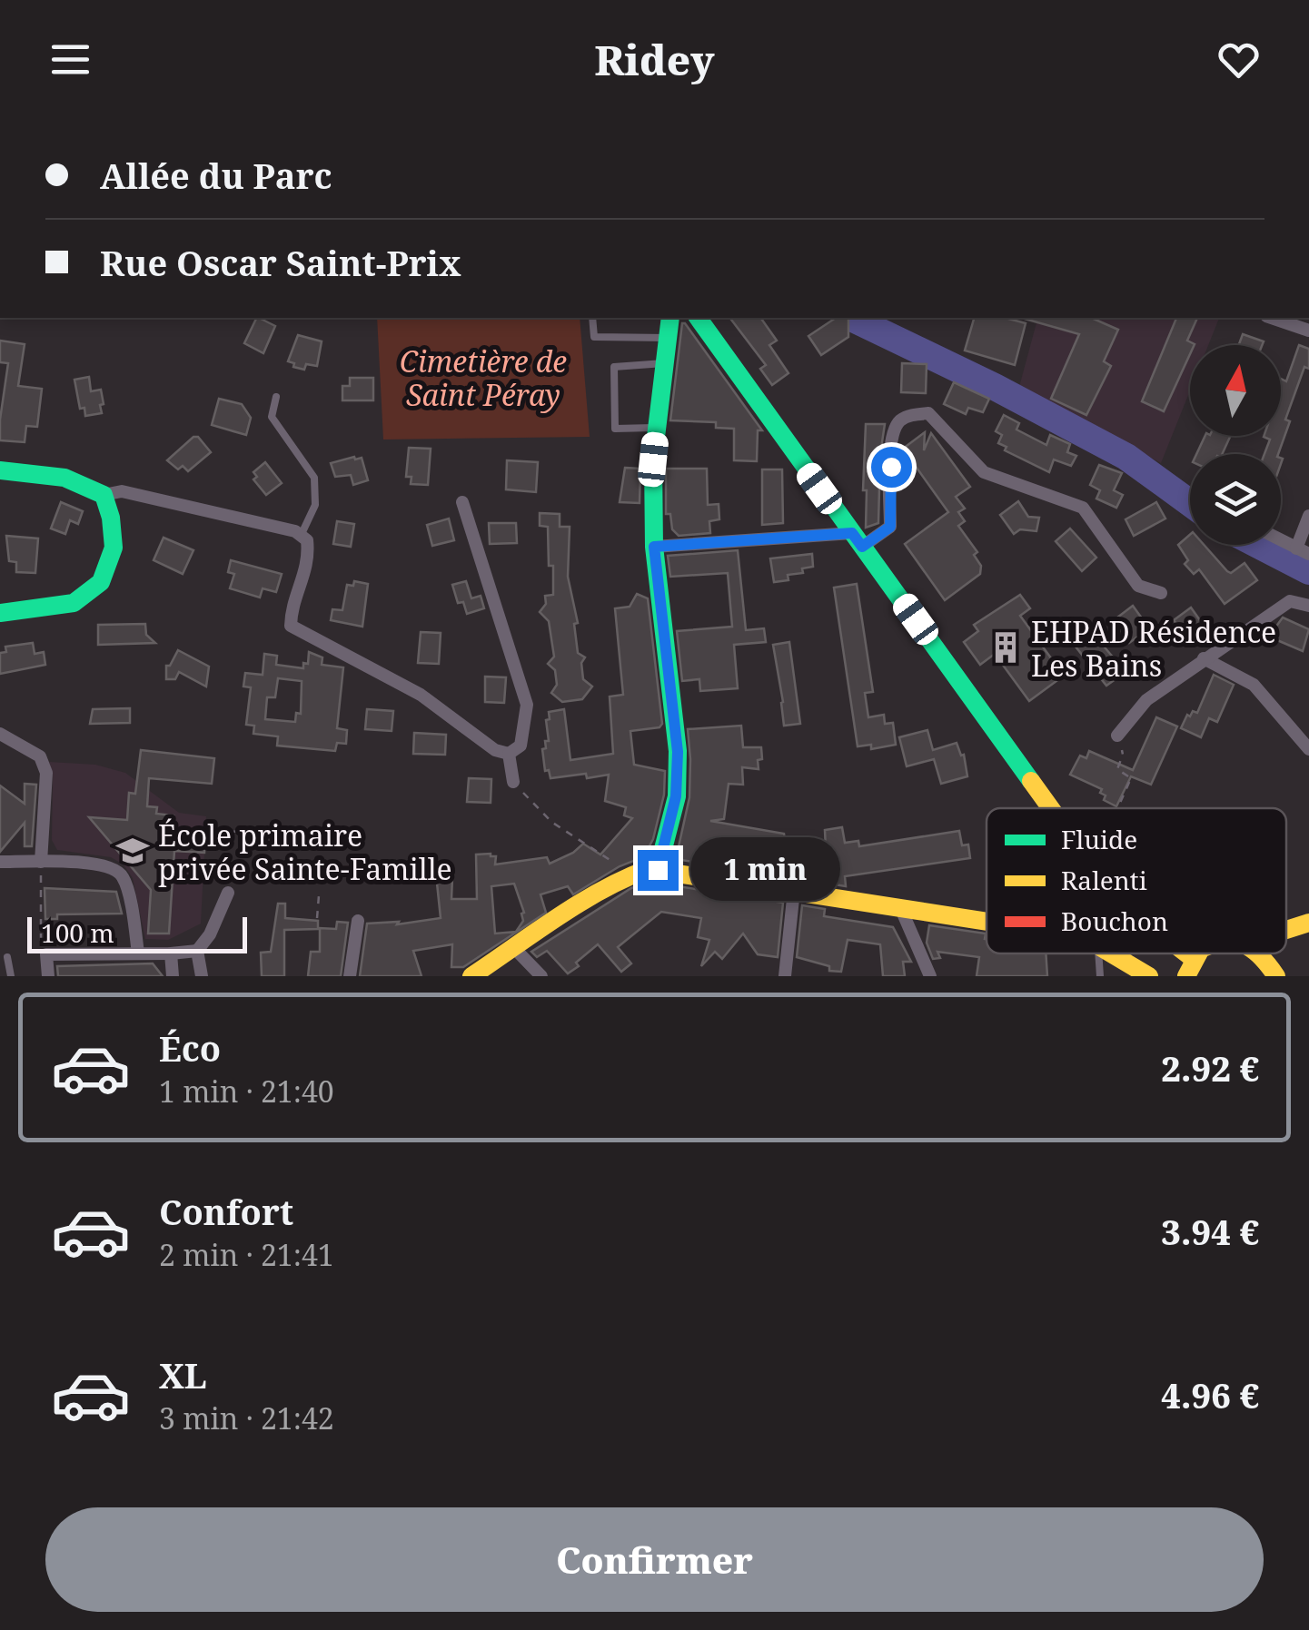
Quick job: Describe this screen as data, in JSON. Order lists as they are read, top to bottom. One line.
{"parks":["Cimetière de Saint Péray"],"places":{"building":["EHPAD Résidence Les Bains"],"school or university":["École primaire privée Sainte-Famille"]},"legend":["Fluide","Ralenti","Bouchon"],"scale_bar":"100 m","north":"top","page":{"header":"Ridey","banner":["Allée du Parc","Rue Oscar Saint-Prix"],"bubble":"1 min","scale":"100 m","list":[{"name":"Éco","note":"1 min · 21:40","value":"2.92 €"},{"name":"Confort","note":"2 min · 21:41","value":"3.94 €"},{"name":"XL","note":"3 min · 21:42","value":"4.96 €"}],"buttons":"Confirmer"}}
